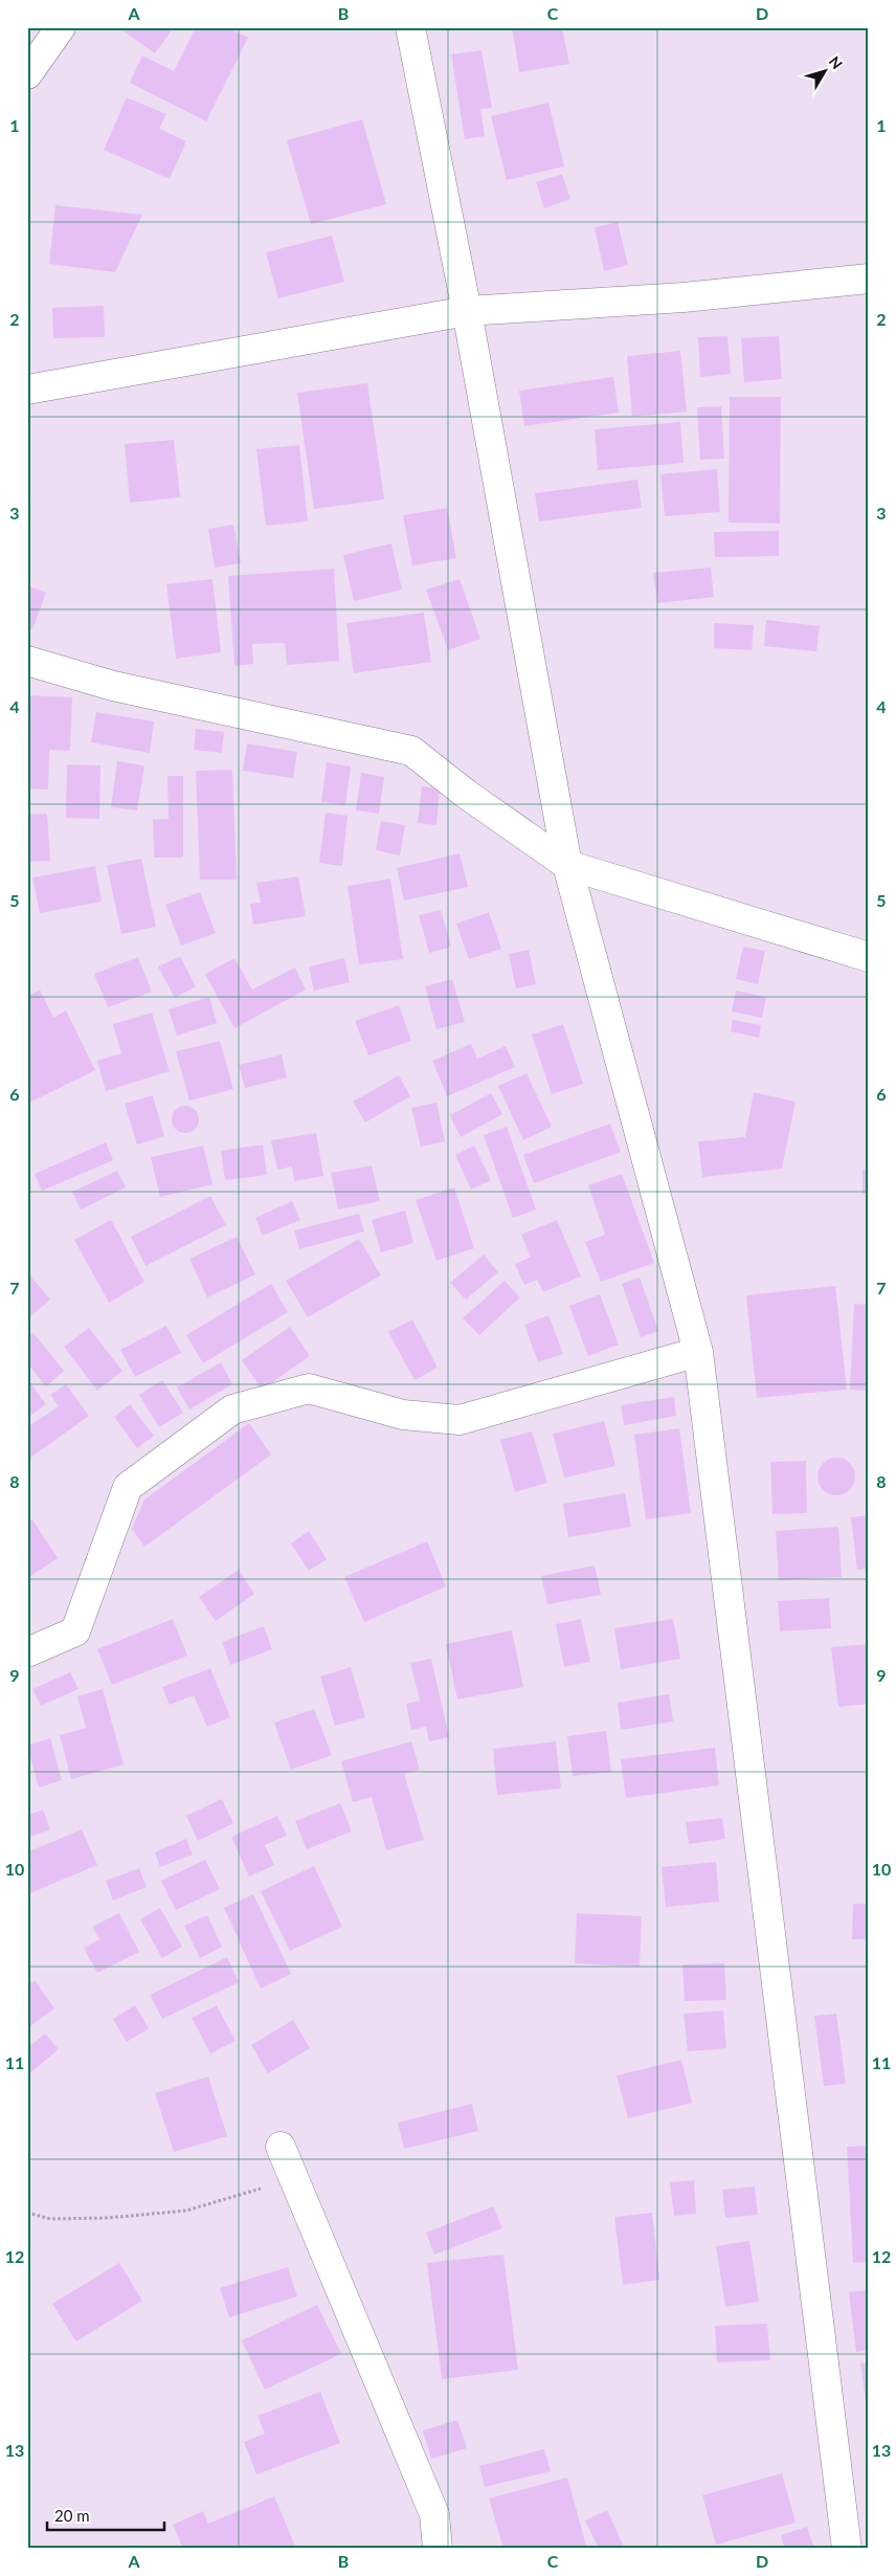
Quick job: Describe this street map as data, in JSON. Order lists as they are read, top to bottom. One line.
{"scale_bar":"20 m","north":"top right","grid":{"columns":["A","B","C","D"],"rows":["1","2","3","4","5","6","7","8","9","10","11","12","13"]}}
